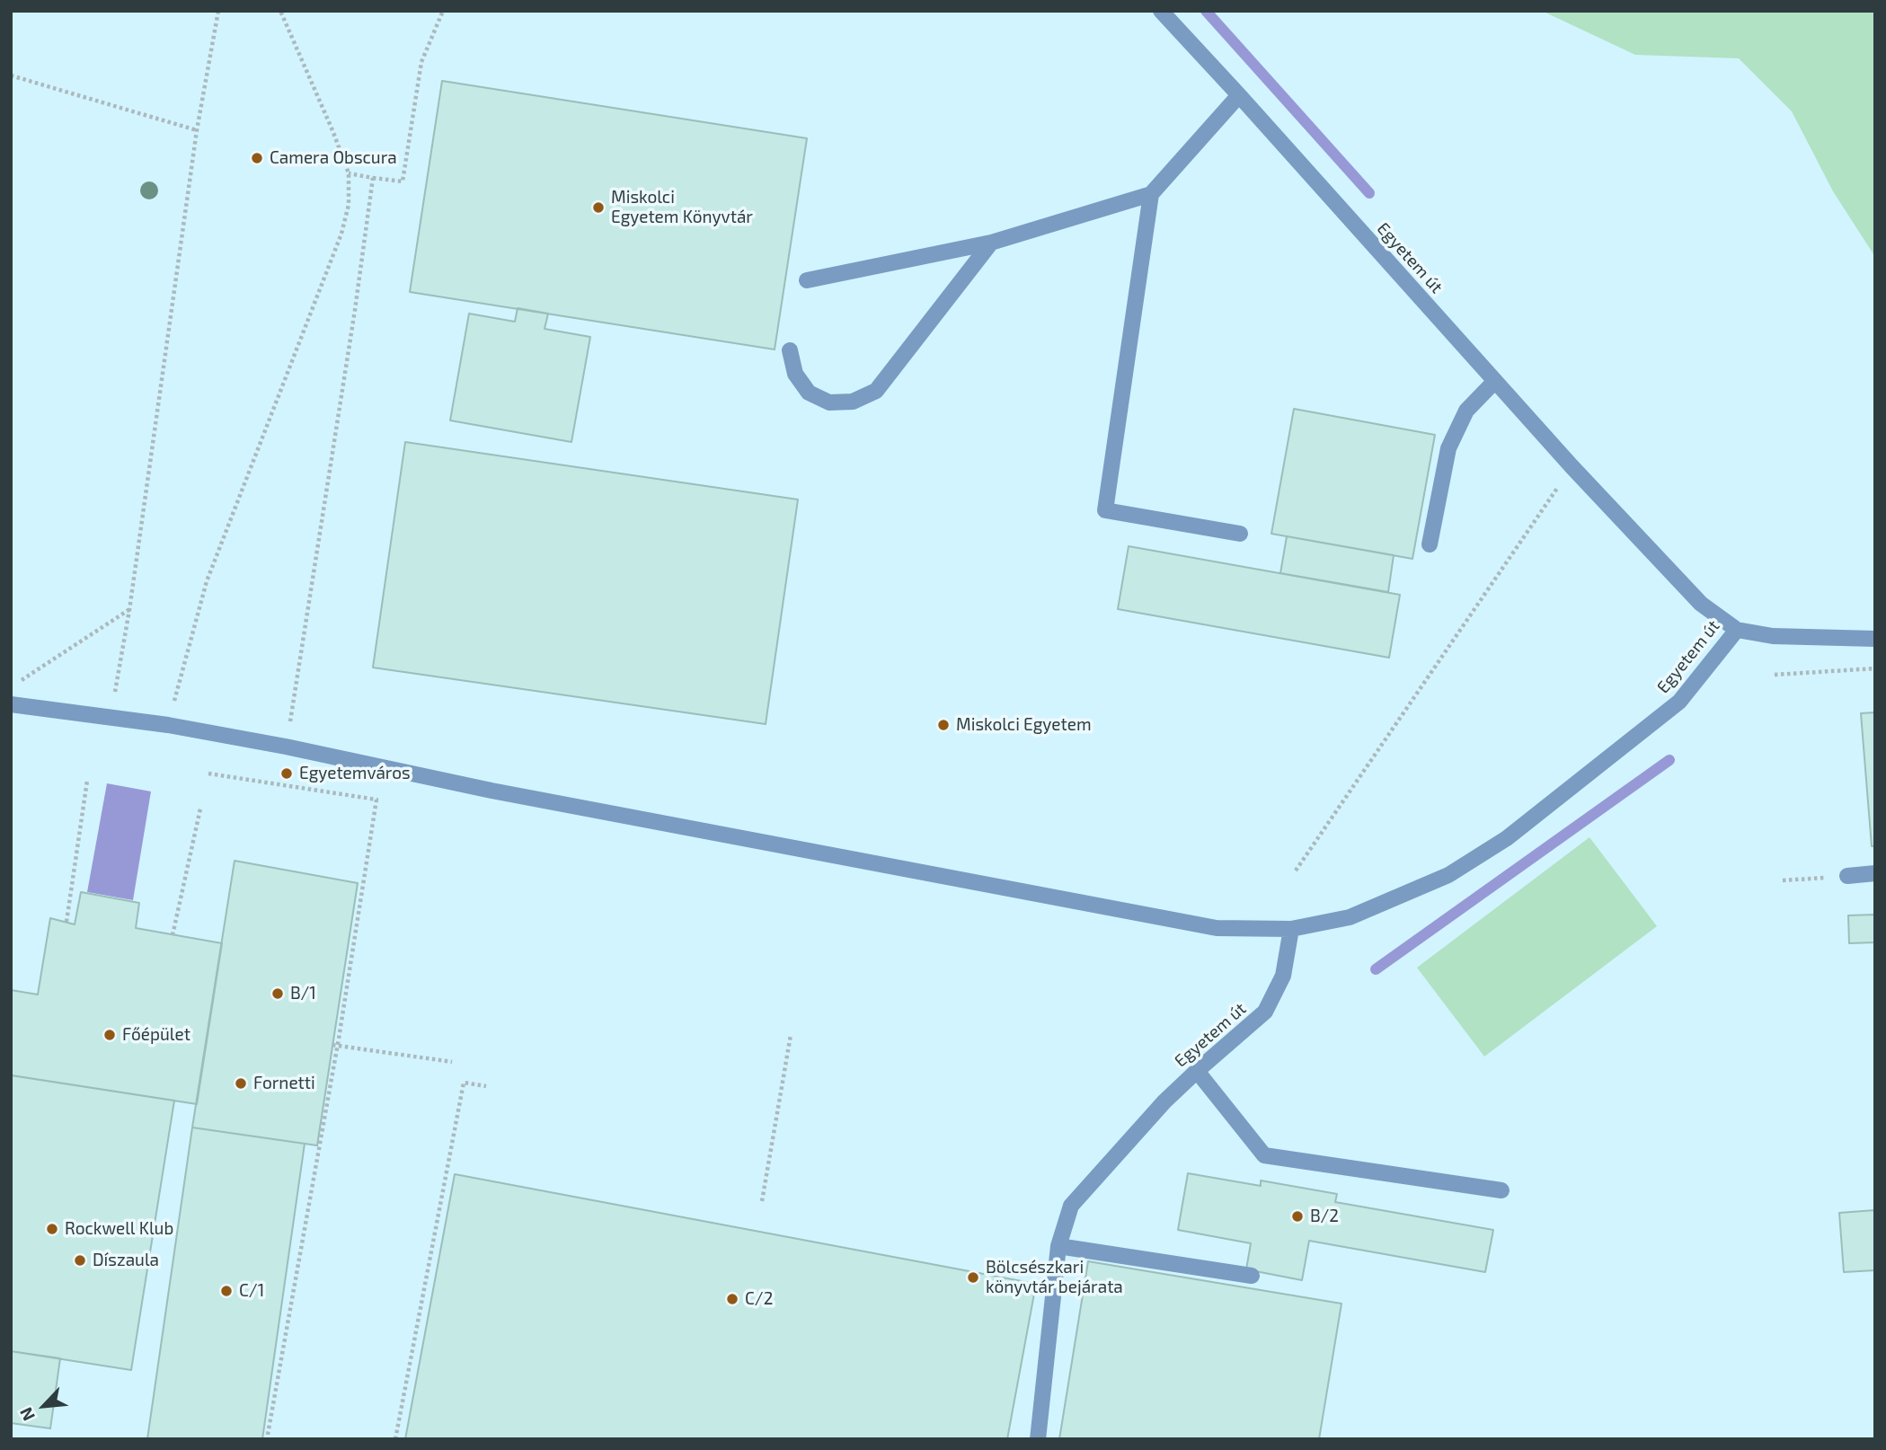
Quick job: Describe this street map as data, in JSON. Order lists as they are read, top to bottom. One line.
{"streets":{"street":["Egyetem út"]},"places":["Camera Obscura","Miskolci Egyetem Könyvtár","Miskolci Egyetem","Egyetemváros","B/1","Főépület","Fornetti","B/2","Rockwell Klub","Díszaula","Bölcsészkari könyvtár bejárata","C/1","C/2"],"north":"bottom left"}
